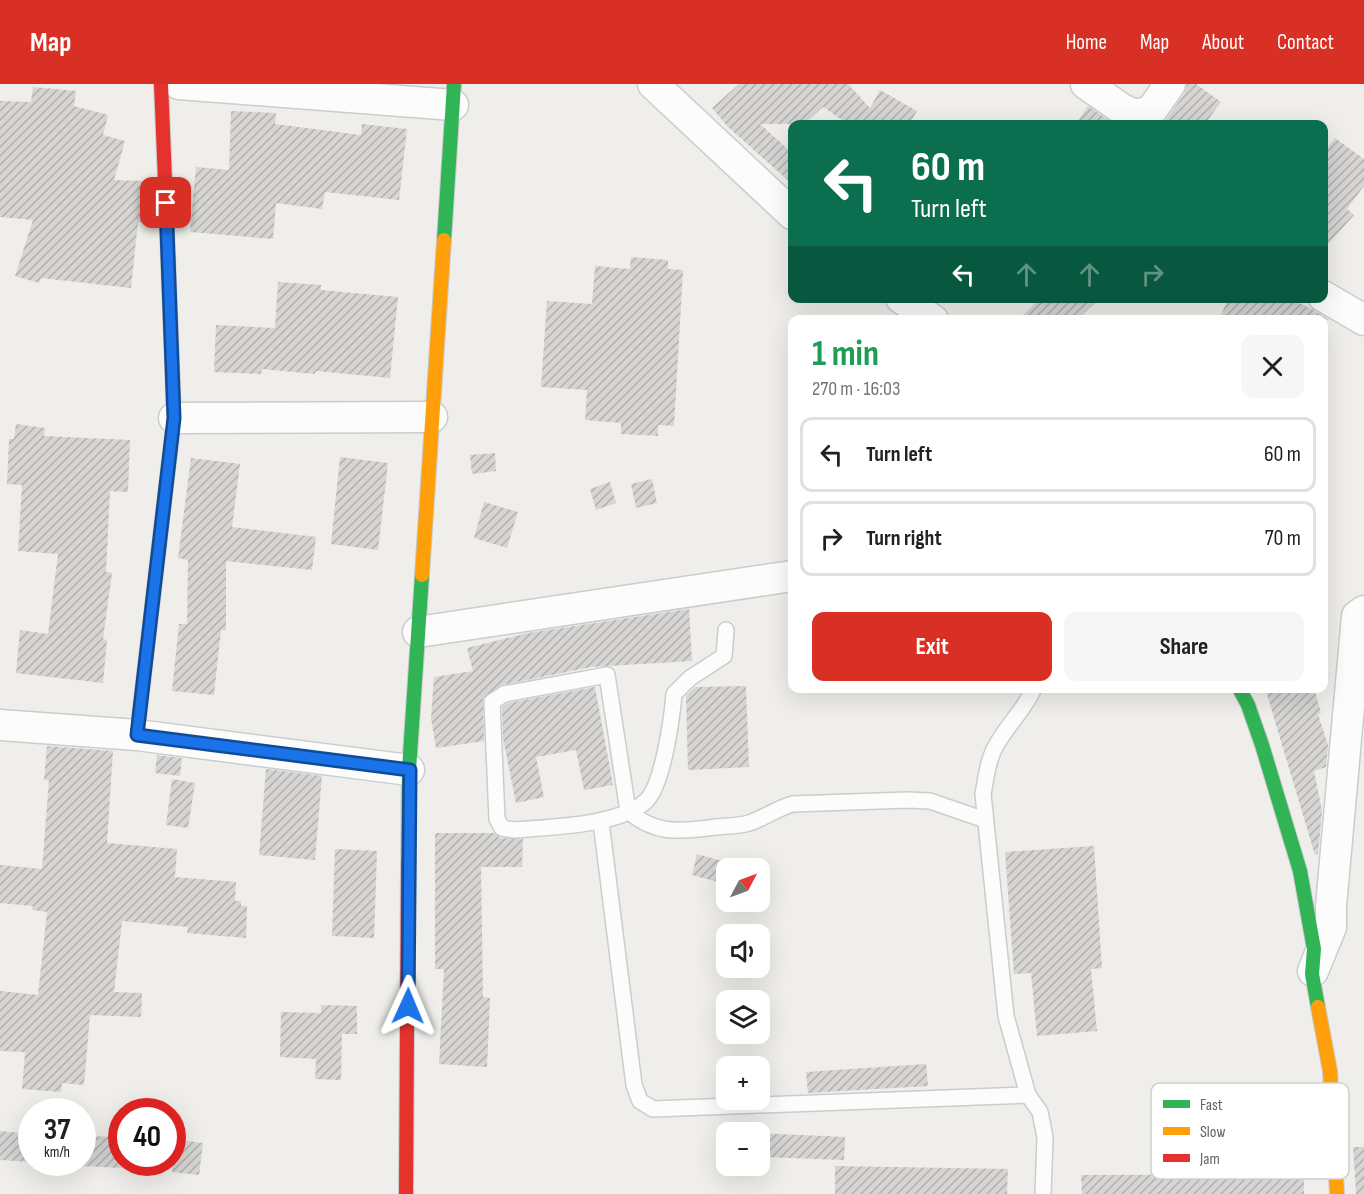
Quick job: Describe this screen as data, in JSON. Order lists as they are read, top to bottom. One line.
{"legend":["Fast","Slow","Jam"],"north":"top right","page":{"header":"Map","nav":["Home","Map","About","Contact"],"turn":["60 m","Turn left"],"heading":["1 min","270 m · 16:03"],"list":[{"name":"Turn left","value":"60 m"},{"name":"Turn right","value":"70 m"}],"buttons":["Exit","Share"],"map_buttons":["+","−"],"speed":"37 km/h","limit":"40"}}
